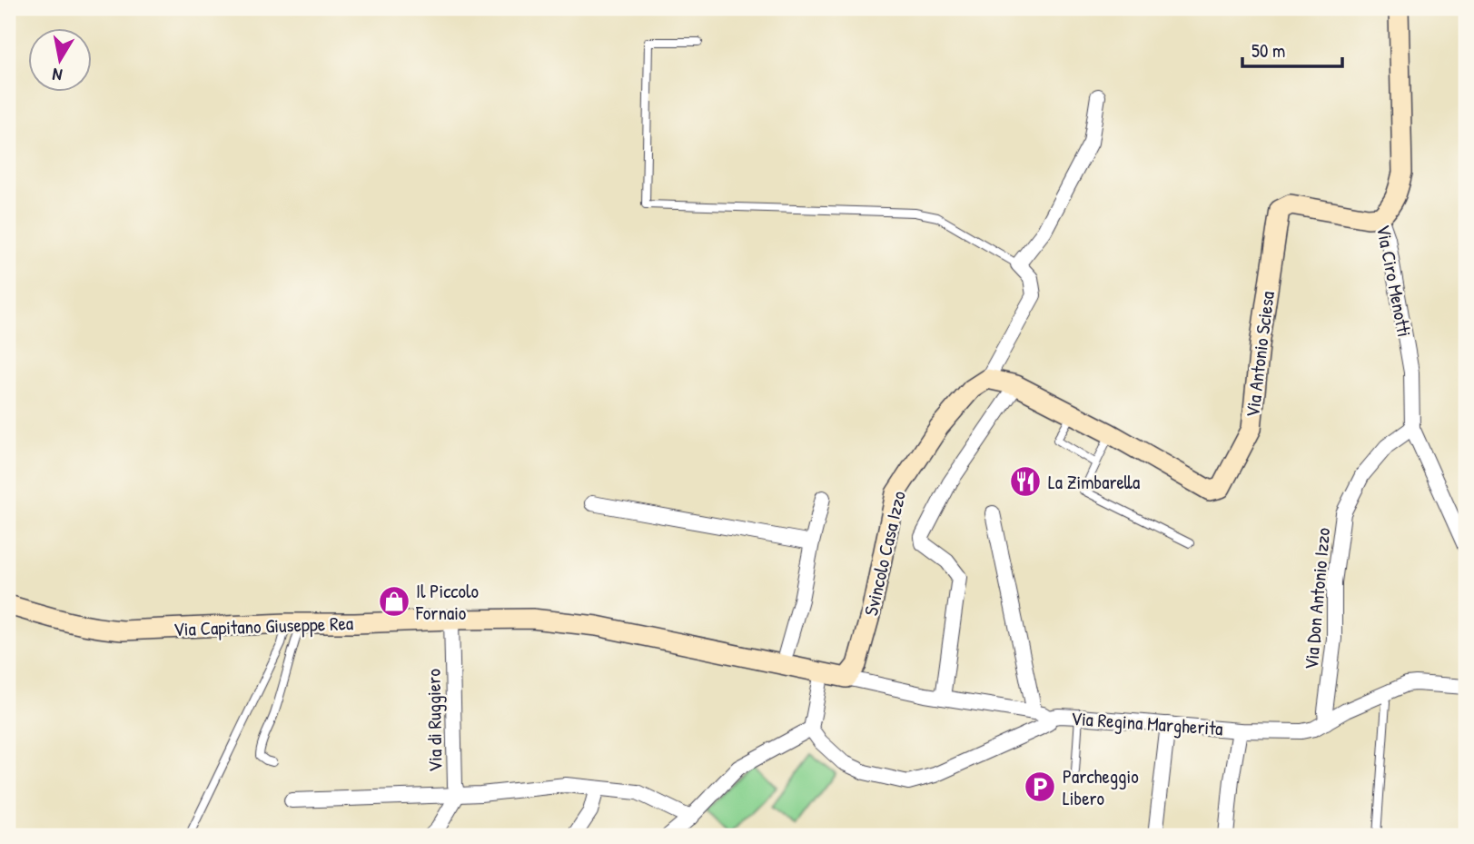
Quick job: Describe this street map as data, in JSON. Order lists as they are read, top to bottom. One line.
{"streets":{"street":["Via Ciro Menotti","Via Antonio Sciesa","Svincolo Casa Izzo","Via Don Antonio Izzo","Via Capitano Giuseppe Rea","Via di Ruggiero","Via Regina Margherita"]},"crossings":[["Via Ciro Menotti","Via Antonio Sciesa"],["Via Ciro Menotti","Via Don Antonio Izzo"],["Via Antonio Sciesa","Svincolo Casa Izzo"],["Svincolo Casa Izzo","Via Regina Margherita"],["Via Don Antonio Izzo","Via Regina Margherita"],["Via Capitano Giuseppe Rea","Via di Ruggiero"],["Via Capitano Giuseppe Rea","Via Regina Margherita"]],"places":{"restaurant":["La Zimbarella"],"shop":["Il Piccolo Fornaio"],"parking":["Parcheggio Libero"]},"scale_bar":"50 m","north":"bottom"}
